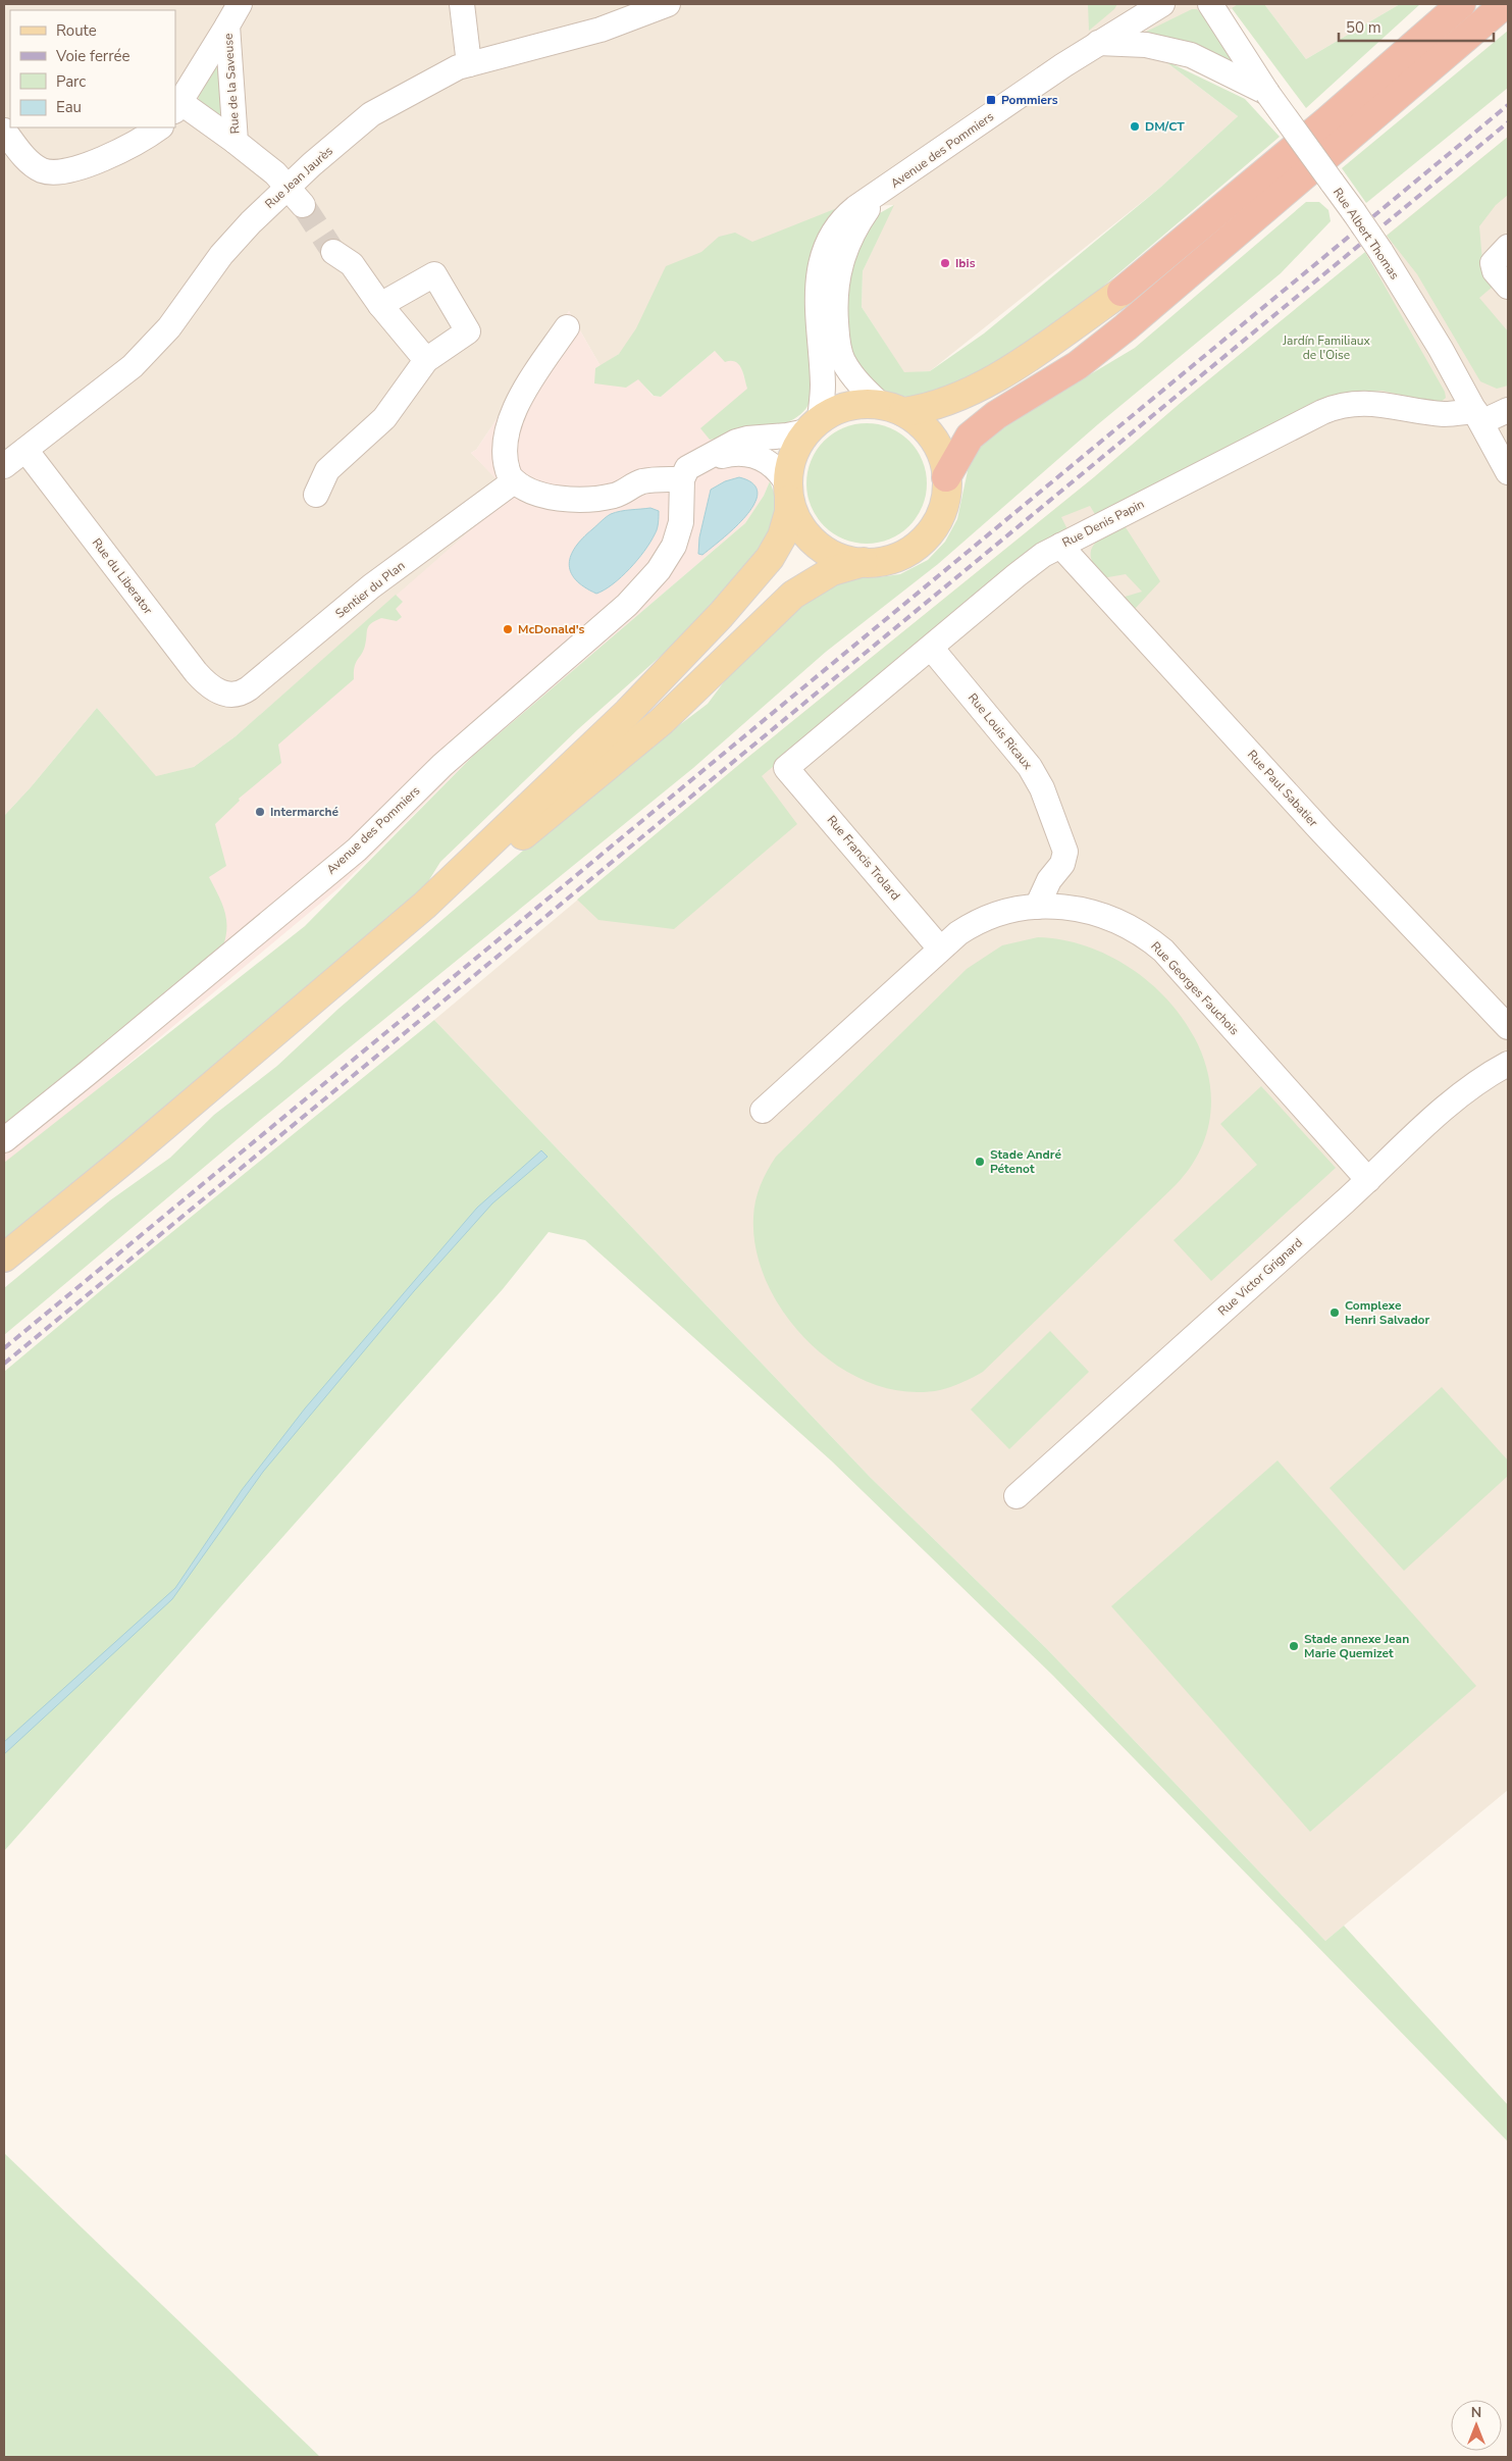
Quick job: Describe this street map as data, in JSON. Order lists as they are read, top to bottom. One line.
{"streets":{"street":["Rue de la Saveuse","Avenue des Pommiers","Rue Jean Jaurès","Rue Albert Thomas","Rue Denis Papin","Rue du Liberator","Sentier du Plan","Rue Louis Ricaux","Rue Paul Sabatier","Rue Francis Trolard","Rue Georges Fauchois","Rue Victor Grignard"]},"crossings":[["Rue de la Saveuse","Rue Jean Jaurès"],["Rue Jean Jaurès","Rue du Liberator"],["Rue Albert Thomas","Rue Denis Papin"],["Rue Denis Papin","Rue Louis Ricaux"],["Rue Denis Papin","Rue Paul Sabatier"],["Rue Denis Papin","Rue Francis Trolard"],["Rue du Liberator","Sentier du Plan"],["Rue Louis Ricaux","Rue Georges Fauchois"],["Rue Francis Trolard","Rue Georges Fauchois"],["Rue Georges Fauchois","Rue Victor Grignard"]],"parks":["Jardín Familiaux de l'Oise"],"places":{"transit":["Pommiers"],"other":["DM/CT","Ibis","McDonald's","Intermarché","Stade André Pétenot","Complexe Henri Salvador","Stade annexe Jean Marie Quemizet"]},"legend":["Route","Voie ferrée","Parc","Eau"],"scale_bar":"50 m","north":"top"}
